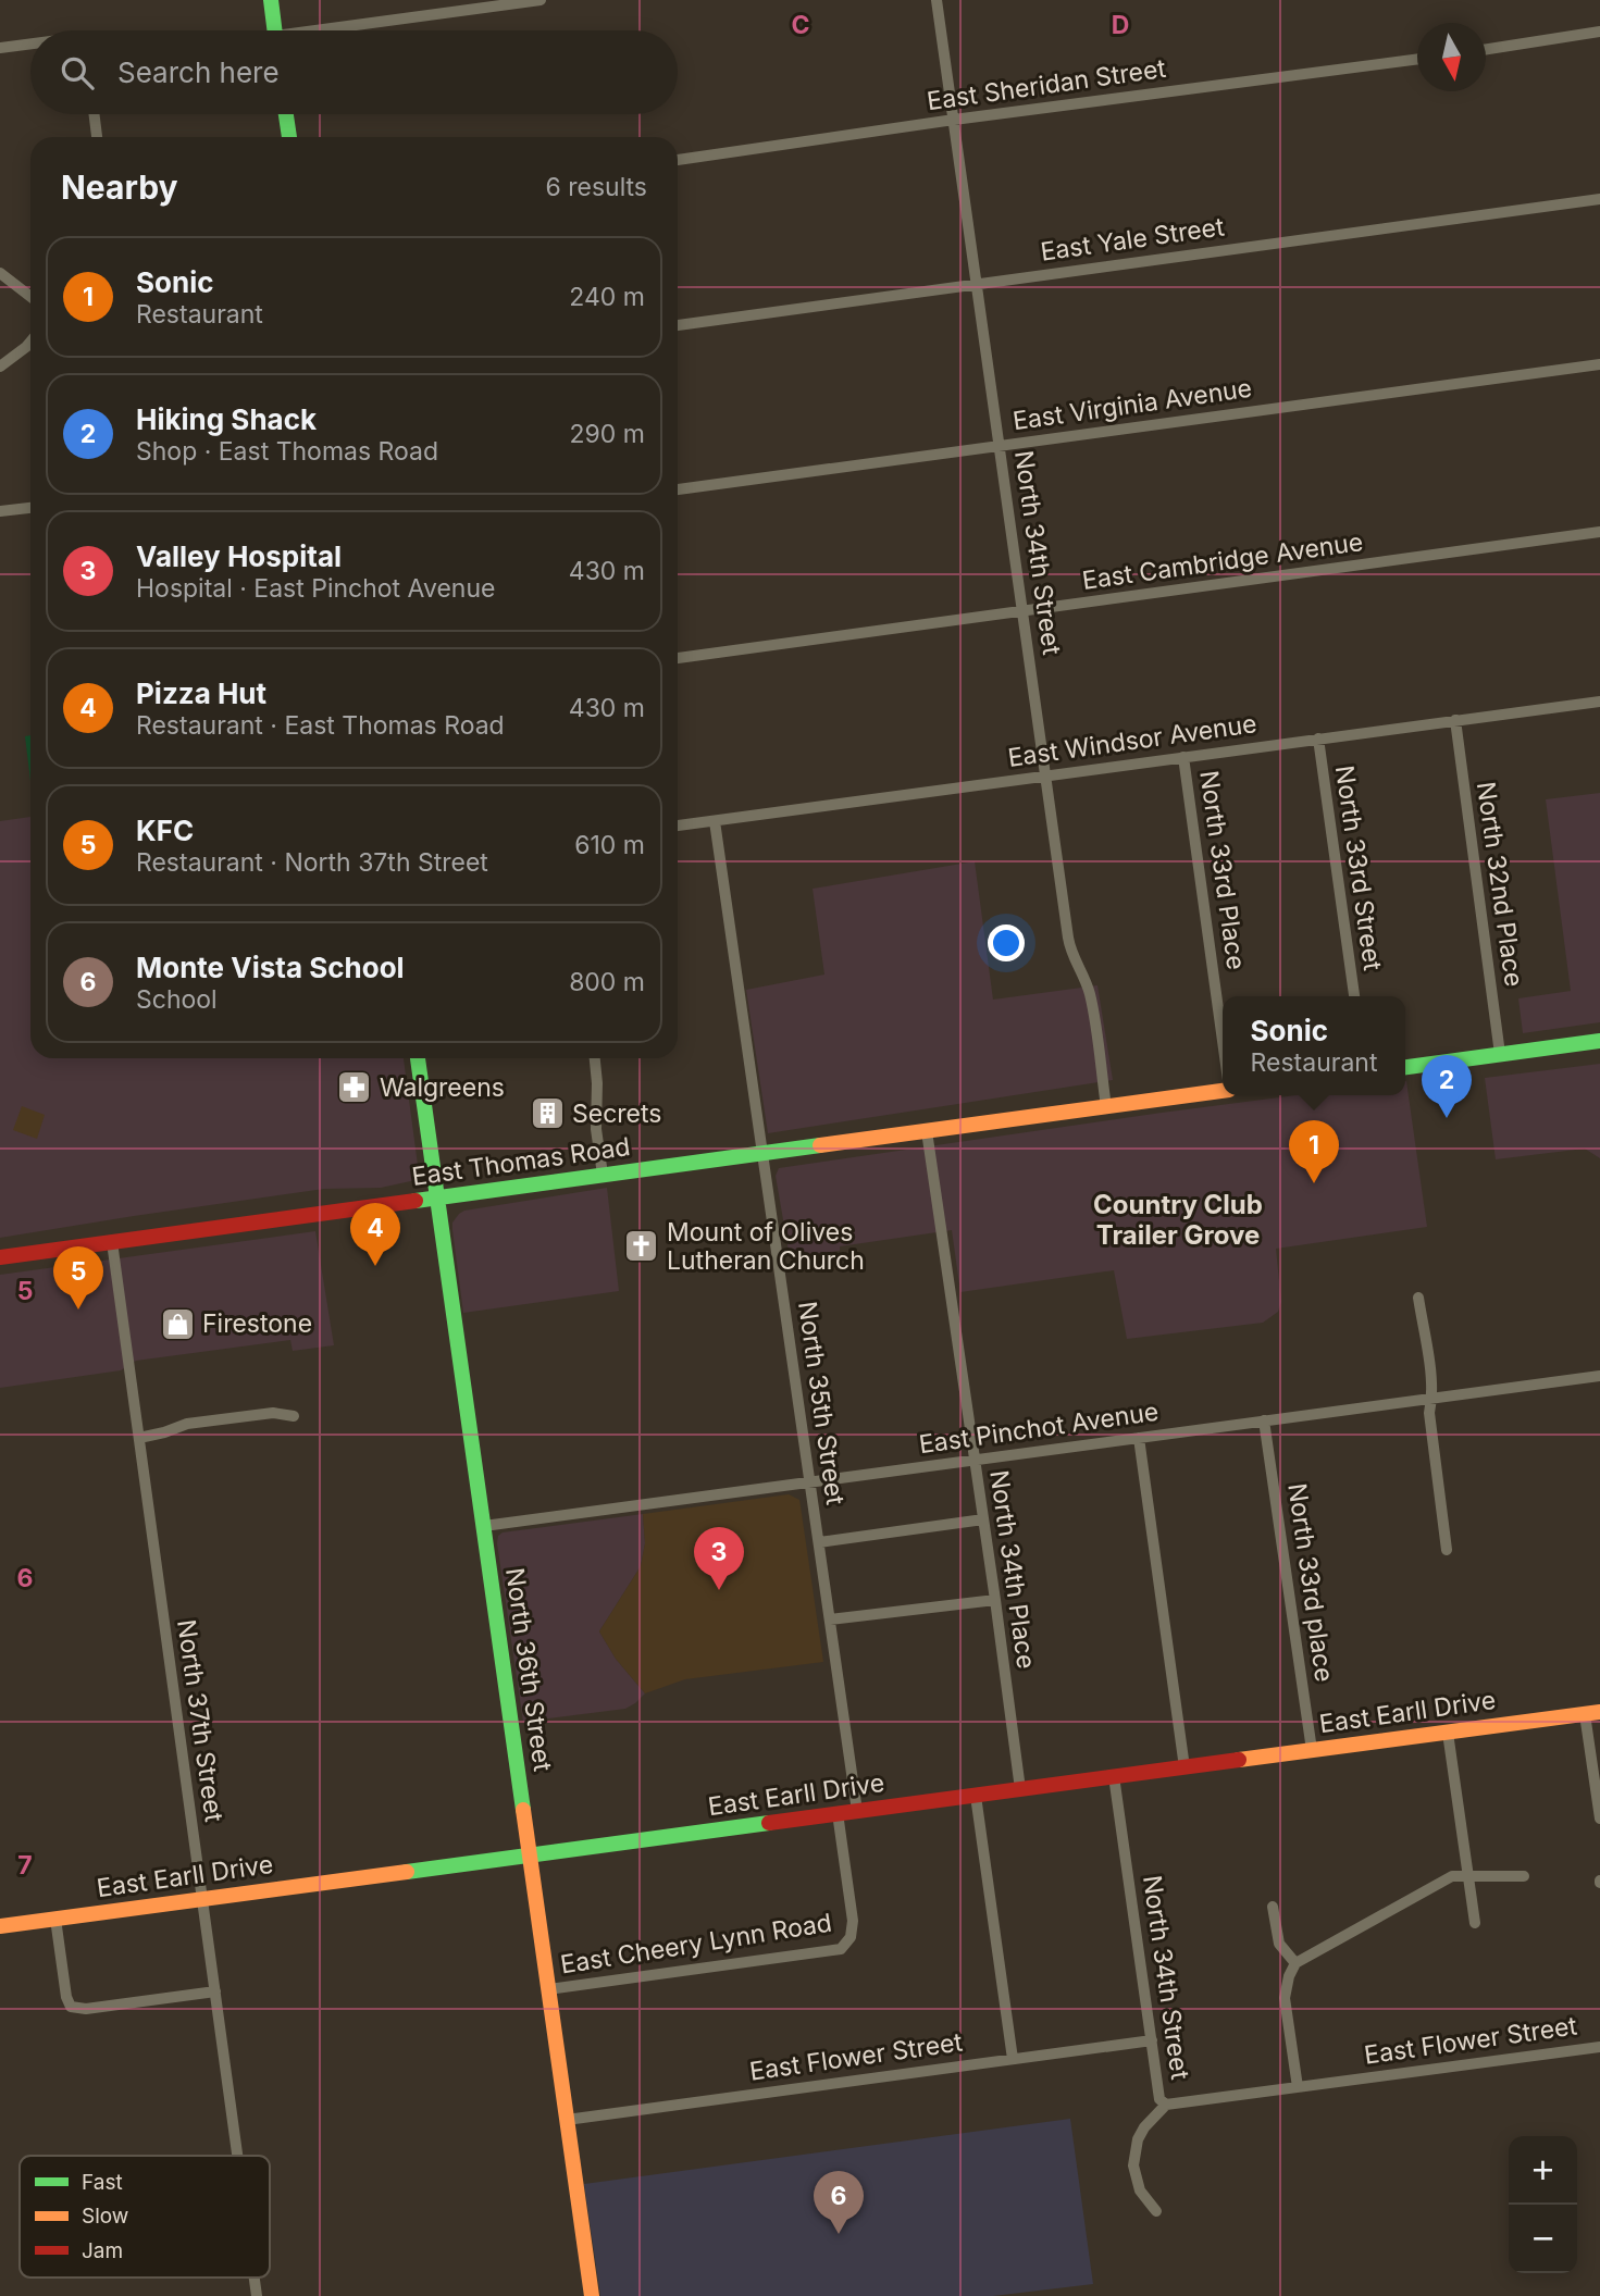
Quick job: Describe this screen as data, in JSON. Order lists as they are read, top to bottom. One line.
{"streets":{"main road":["East Thomas Road","North 36th Street","East Earll Drive"],"street":["East Sheridan Street","East Yale Street","East Virginia Avenue","North 34th Street","East Cambridge Avenue","East Windsor Avenue","North 33rd Street","North 33rd Place","North 32nd Place","North 35th Street","East Pinchot Avenue","North 34th Place","North 33rd place","North 37th Street","East Cheery Lynn Road","East Flower Street"]},"crossings":[["East Sheridan Street","North 34th Street"],["East Yale Street","North 34th Street"],["East Virginia Avenue","North 34th Street"],["North 34th Street","East Cambridge Avenue"],["North 34th Street","East Windsor Avenue"],["North 34th Street","East Thomas Road"],["North 34th Street","East Earll Drive"],["North 34th Street","East Flower Street"],["East Windsor Avenue","North 33rd Street"],["East Windsor Avenue","North 33rd Place"],["East Windsor Avenue","North 32nd Place"],["East Windsor Avenue","North 35th Street"],["East Thomas Road","North 35th Street"],["East Thomas Road","North 34th Place"],["East Thomas Road","North 36th Street"],["East Thomas Road","North 37th Street"],["North 35th Street","East Pinchot Avenue"],["North 35th Street","East Earll Drive"],["East Pinchot Avenue","North 34th Place"],["East Pinchot Avenue","North 33rd place"],["East Pinchot Avenue","North 36th Street"],["North 34th Place","East Earll Drive"],["North 33rd place","East Earll Drive"],["North 36th Street","East Earll Drive"],["North 36th Street","East Cheery Lynn Road"],["North 36th Street","East Flower Street"],["East Earll Drive","North 37th Street"],["East Earll Drive","East Cheery Lynn Road"]],"districts":["Country Club Trailer Grove"],"places":{"pharmacy":["Walgreens"],"building":["Secrets"],"church":["Mount of Olives Lutheran Church"],"shop":["Firestone"]},"legend":["Fast","Slow","Jam"],"north":"bottom","page":{"search":"Search here","heading":["Nearby","6 results"],"list":[{"mark":"1","name":"Sonic","note":"Restaurant","value":"240 m"},{"mark":"2","name":"Hiking Shack","note":"Shop · East Thomas Road","value":"290 m"},{"mark":"3","name":"Valley Hospital","note":"Hospital · East Pinchot Avenue","value":"430 m"},{"mark":"4","name":"Pizza Hut","note":"Restaurant · East Thomas Road","value":"430 m"},{"mark":"5","name":"KFC","note":"Restaurant · North 37th Street","value":"610 m"},{"mark":"6","name":"Monte Vista School","note":"School","value":"800 m"}],"popup":["Sonic","Restaurant"],"pins":["2","1","4","5","3","6"],"map_buttons":["+","−"]},"grid":{"columns":["C","D"],"rows":["5","6","7"]}}
